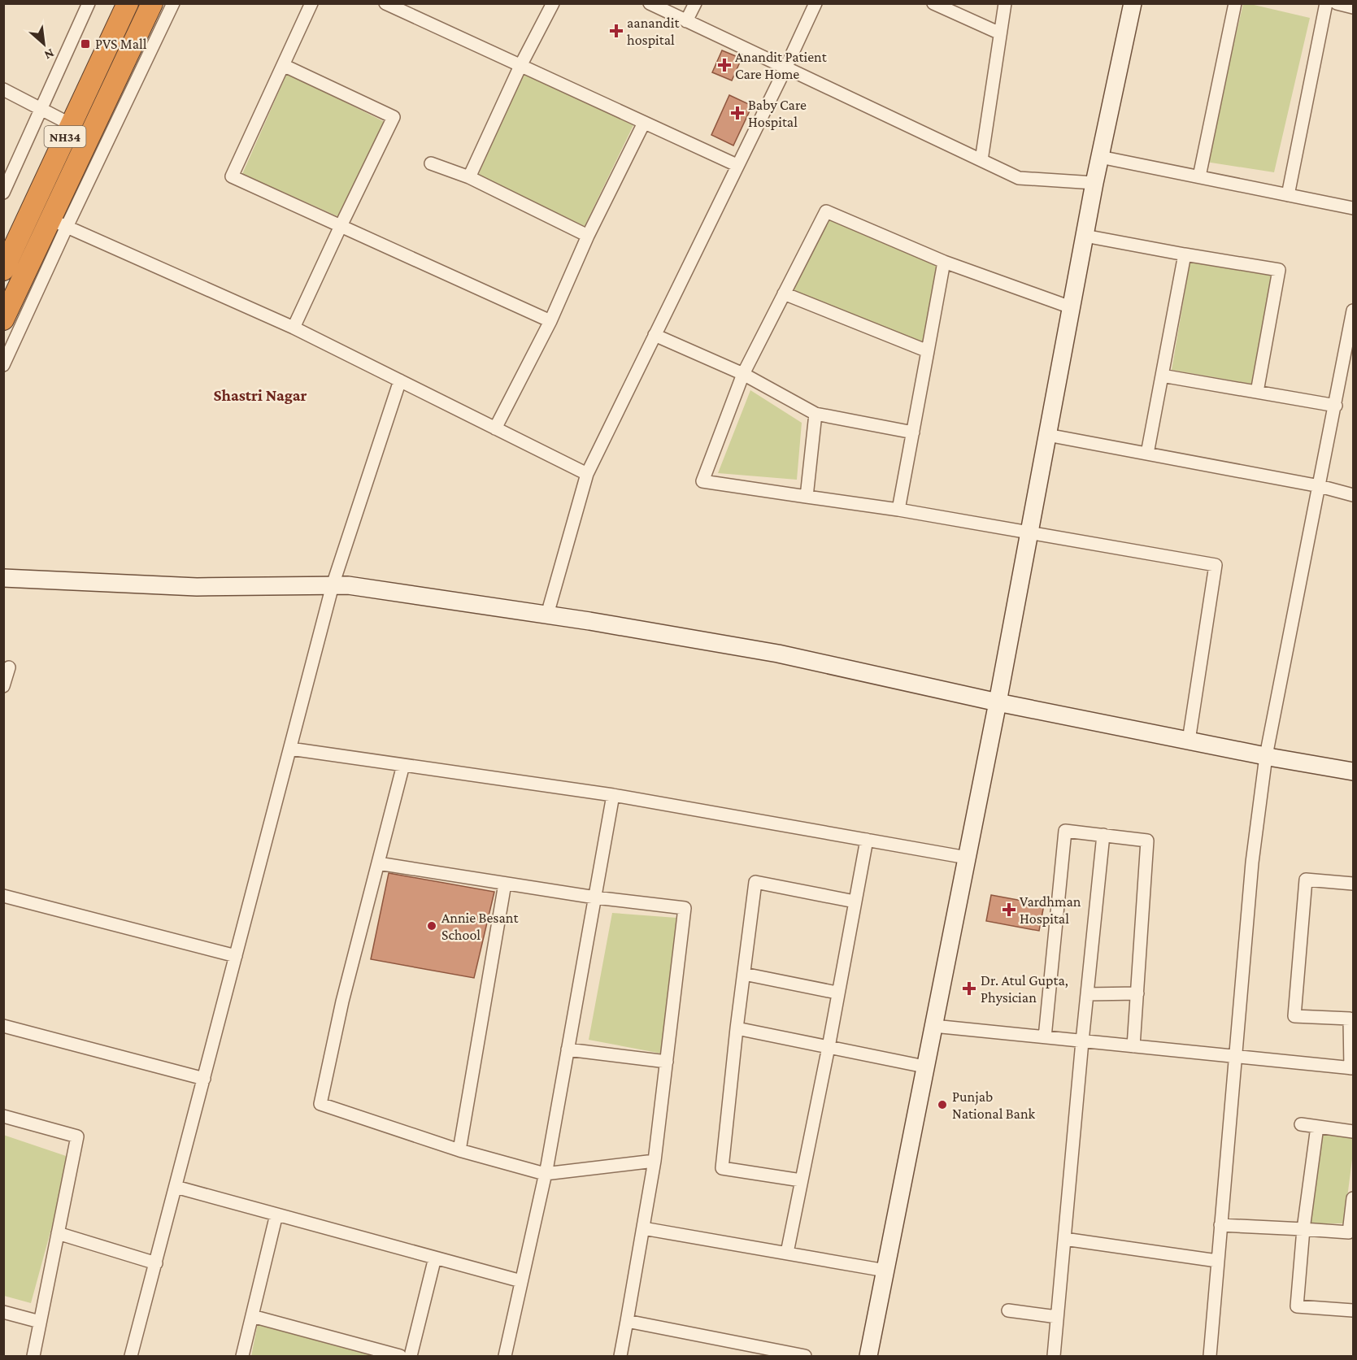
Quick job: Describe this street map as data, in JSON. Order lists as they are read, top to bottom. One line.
{"streets":{"highway":["NH34"]},"districts":["Shastri Nagar"],"places":{"health":["aanandit hospital","Anandit Patient Care Home","Baby Care Hospital","Vardhman Hospital","Dr. Atul Gupta, Physician"],"transit":["PVS Mall"],"other":["Annie Besant School","Punjab National Bank"]},"north":"bottom right"}
